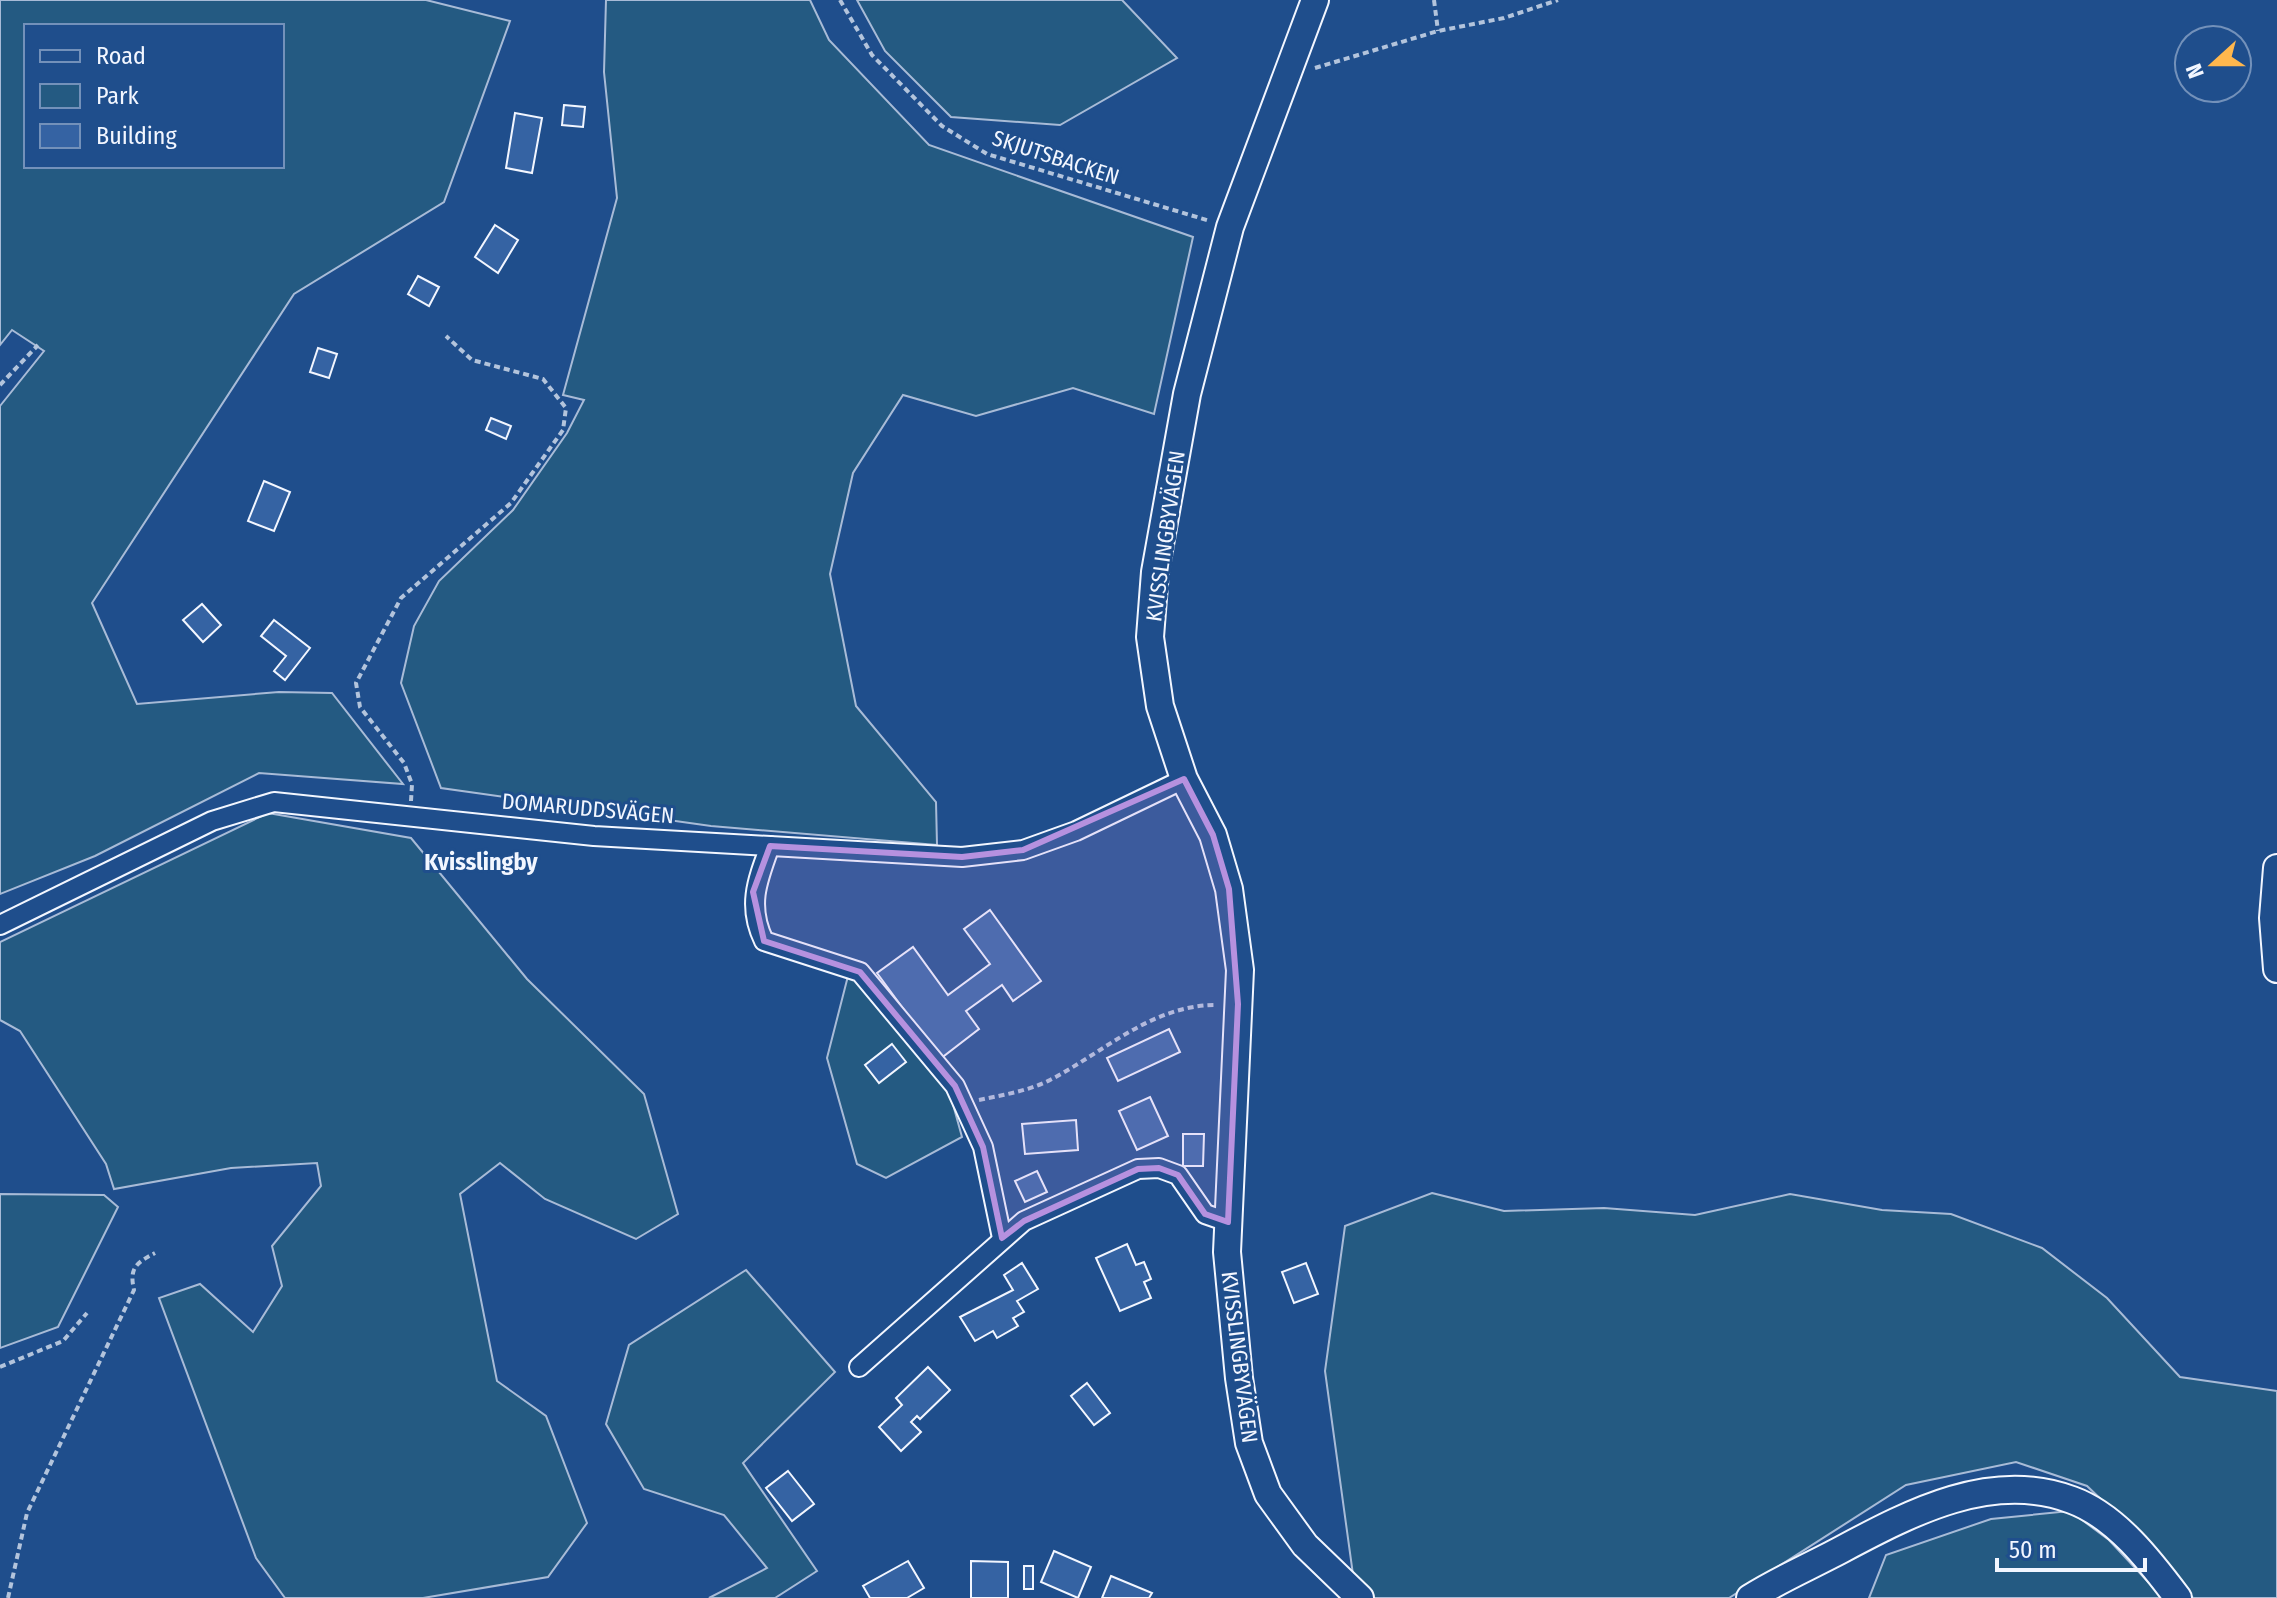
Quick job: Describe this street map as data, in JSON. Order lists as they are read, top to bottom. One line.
{"streets":{"street":["KVISSLINGBYVÄGEN","DOMARUDDSVÄGEN"],"path":["SKJUTSBACKEN"]},"crossings":[["SKJUTSBACKEN","KVISSLINGBYVÄGEN"],["KVISSLINGBYVÄGEN","DOMARUDDSVÄGEN"]],"districts":["Kvisslingby"],"legend":["Road","Park","Building"],"scale_bar":"50 m","north":"left"}
